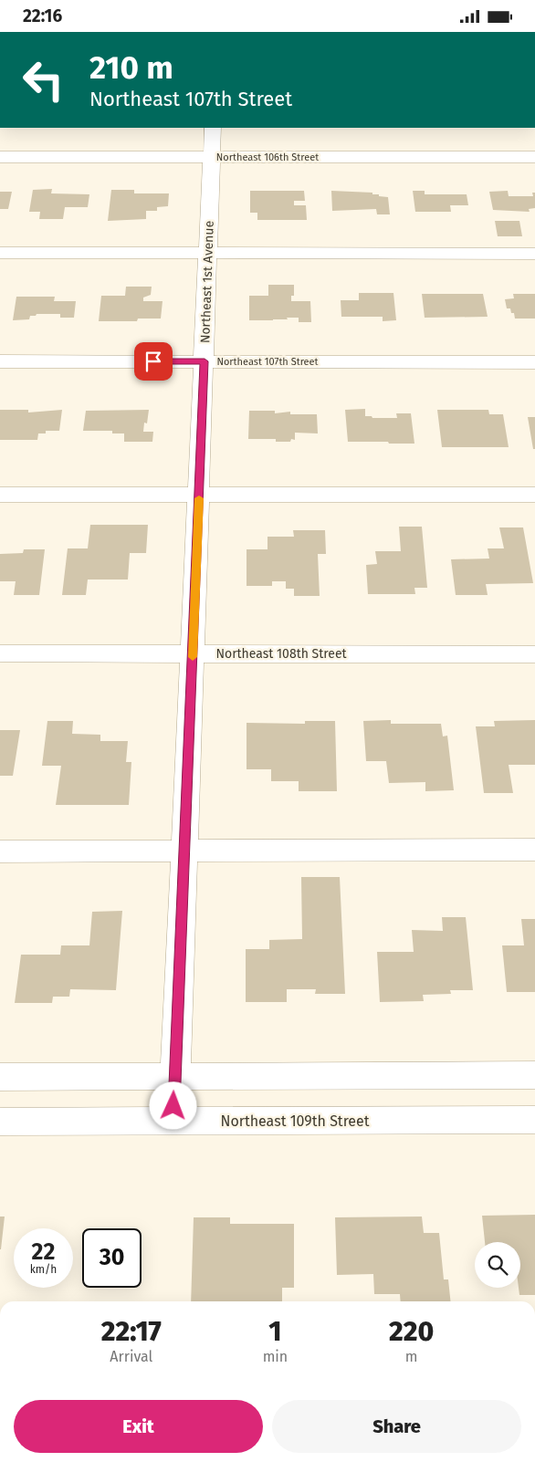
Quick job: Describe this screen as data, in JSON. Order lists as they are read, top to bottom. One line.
{"streets":{"street":["Northeast 106th Street","Northeast 1st Avenue","Northeast 107th Street","Northeast 108th Street","Northeast 109th Street"]},"crossings":[["Northeast 106th Street","Northeast 1st Avenue"],["Northeast 1st Avenue","Northeast 107th Street"],["Northeast 1st Avenue","Northeast 108th Street"],["Northeast 1st Avenue","Northeast 109th Street"]],"page":{"status":"22:16","turn":["210 m","Northeast 107th Street"],"speed":"22 km/h","limit":"30","eta":["22:17","Arrival","1","min","220","m"],"buttons":["Exit","Share"]}}
